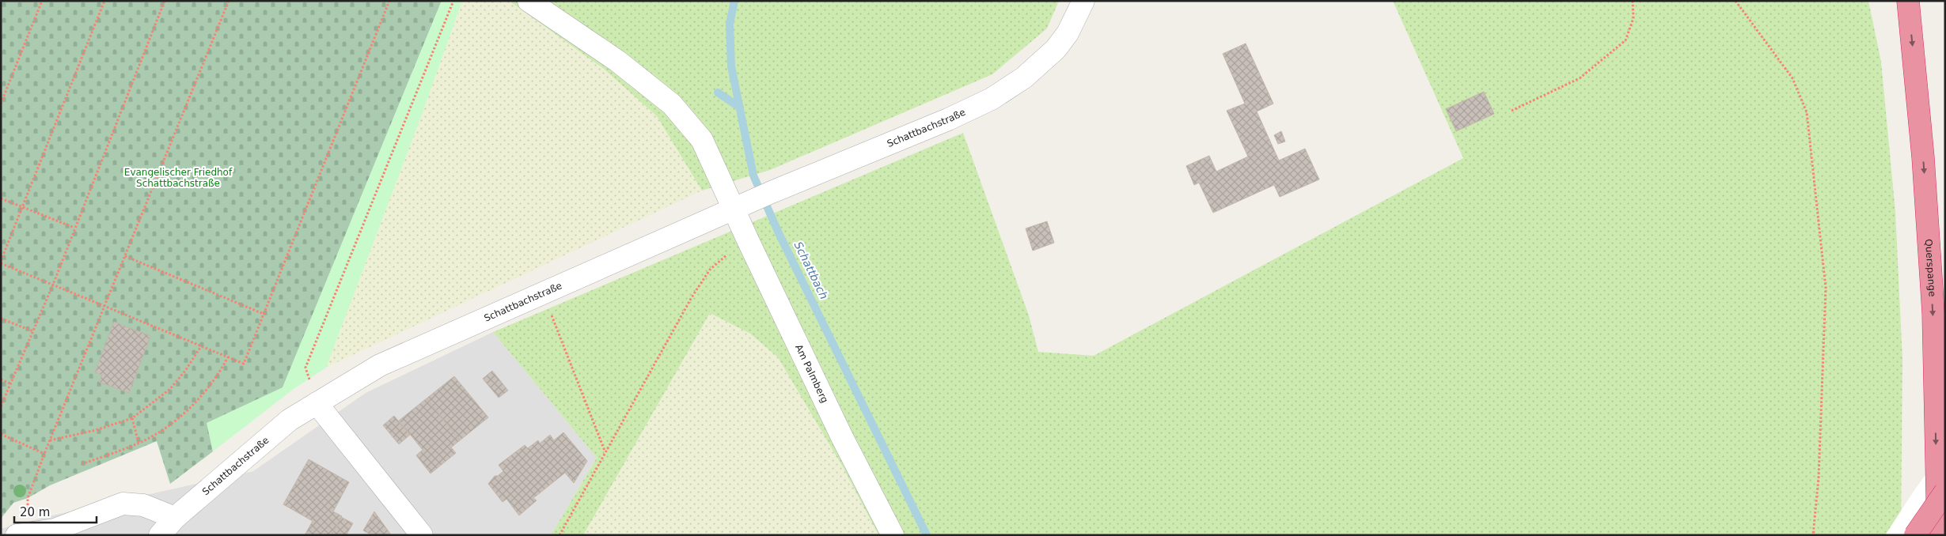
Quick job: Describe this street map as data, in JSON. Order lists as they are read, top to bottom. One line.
{"streets":{"highway":["Querspange"],"street":["Schattbachstraße","Am Palmberg"]},"crossings":[["Schattbachstraße","Am Palmberg"]],"one_way":["Querspange"],"water":["Schattbach"],"parks":["Evangelischer Friedhof Schattbachstraße"],"scale_bar":"20 m"}
